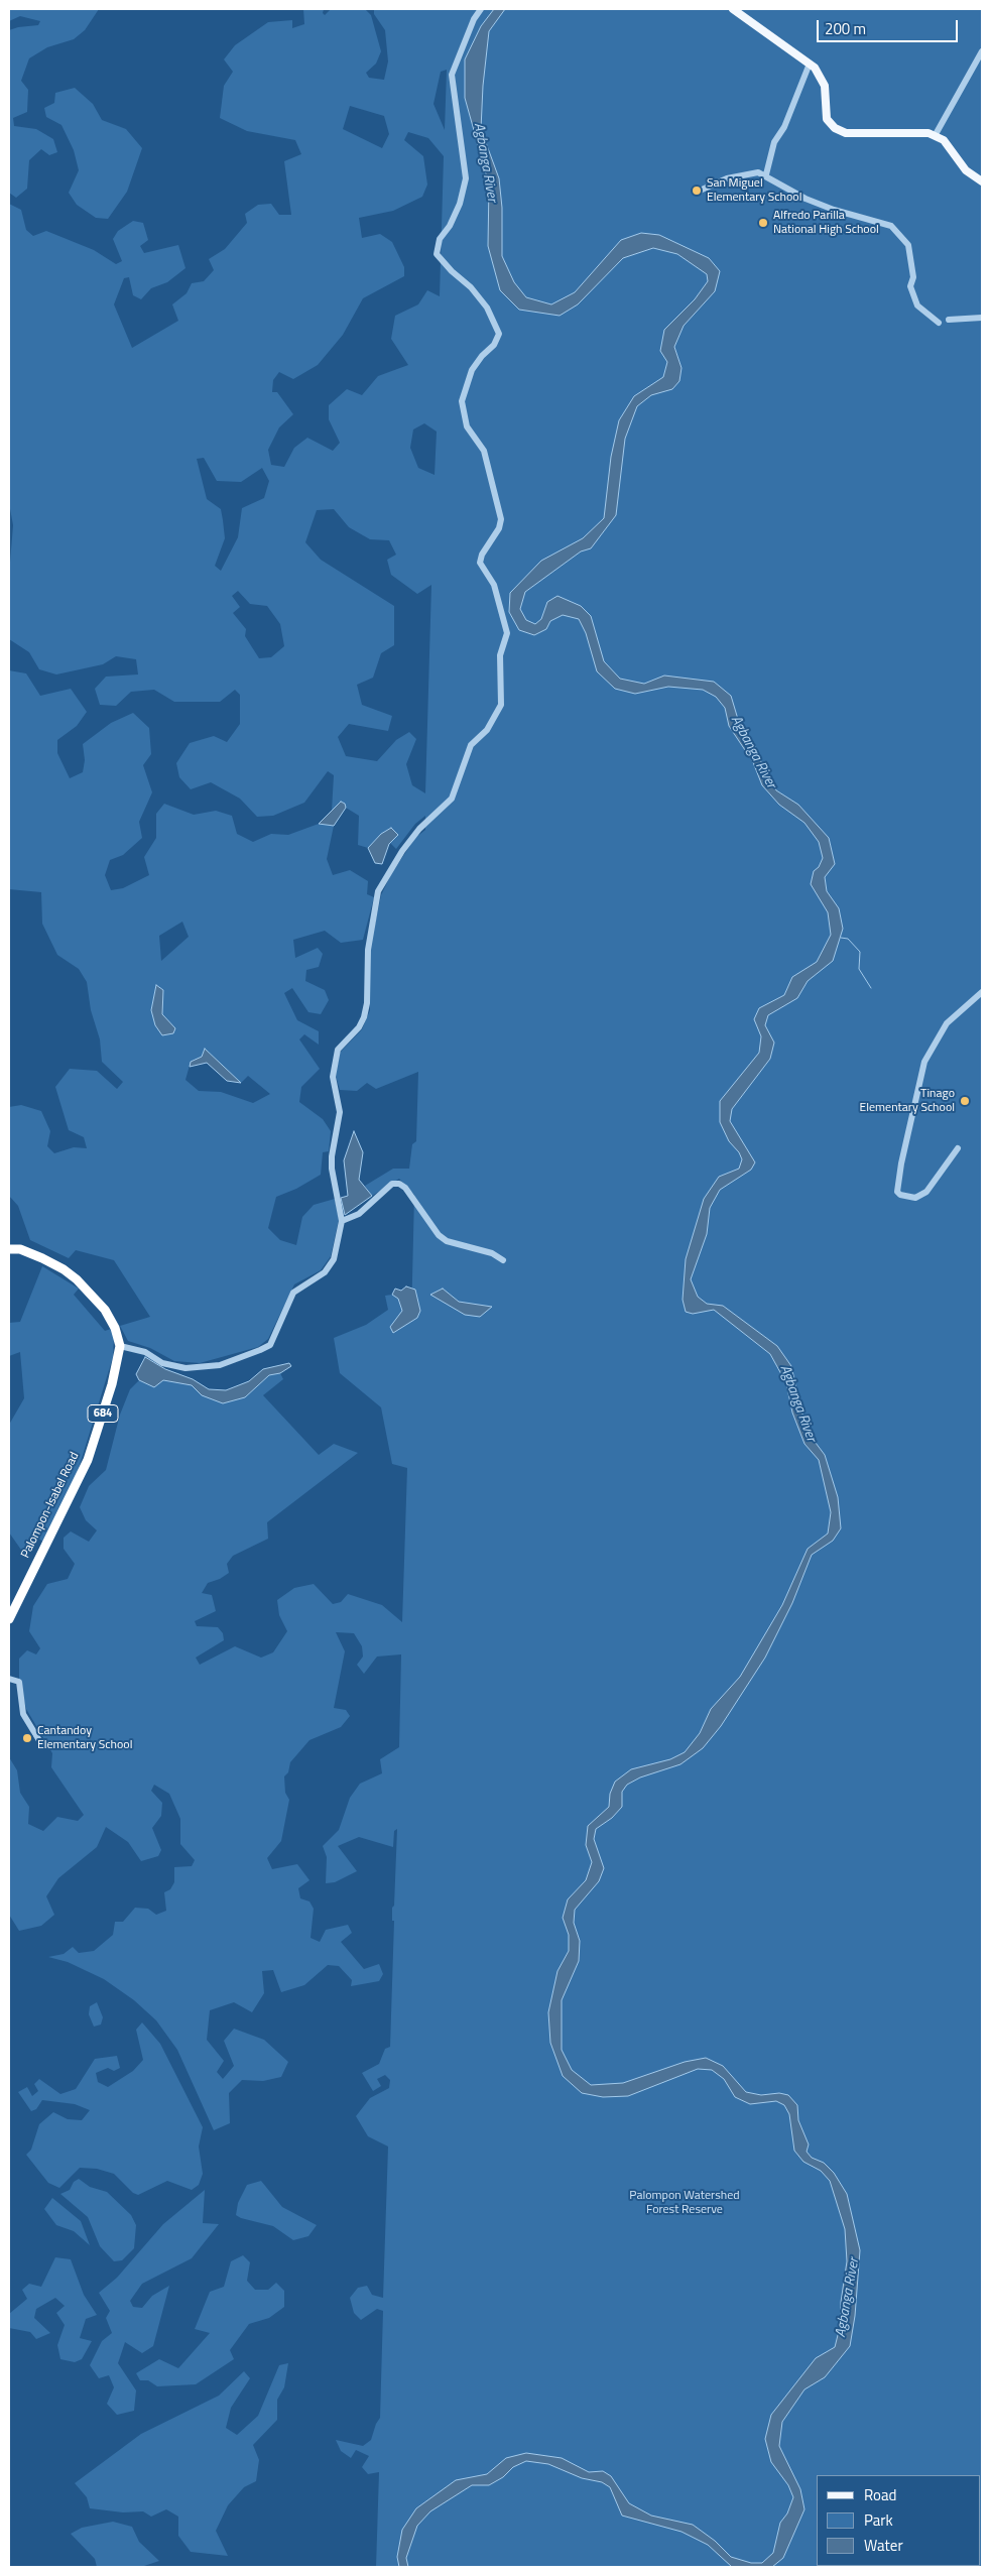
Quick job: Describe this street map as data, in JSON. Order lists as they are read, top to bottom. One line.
{"streets":{"highway":["684","Palompon-Isabel Road"]},"water":["Agbanga River"],"parks":["Palompon Watershed Forest Reserve"],"places":["San Miguel Elementary School","Alfredo Parilla National High School","Tinago Elementary School","Cantandoy Elementary School"],"legend":["Road","Park","Water"],"scale_bar":"200 m"}
